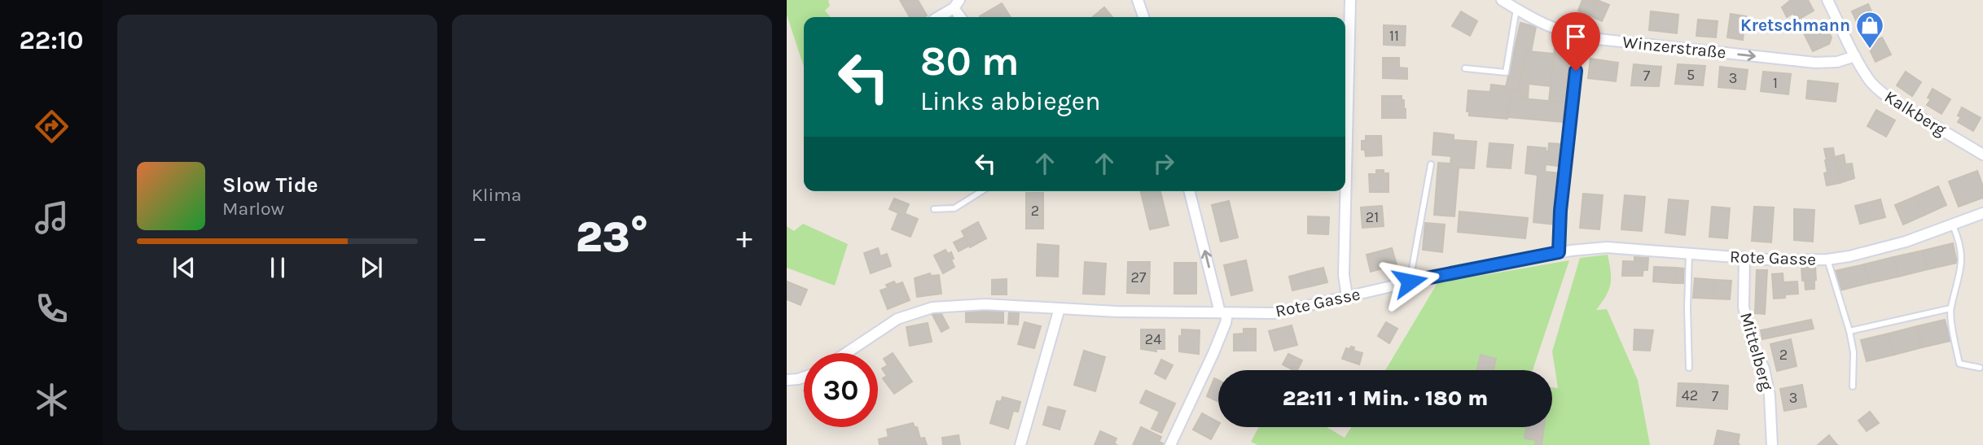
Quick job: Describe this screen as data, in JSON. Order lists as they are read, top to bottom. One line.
{"streets":{"street":["Winzerstraße","Kalkberg","Rote Gasse","Mittelberg"]},"crossings":[["Winzerstraße","Kalkberg"],["Rote Gasse","Mittelberg"]],"one_way":["Winzerstraße"],"places":{"shop":["Kretschmann"]},"house_numbers":["11","5","7","3","1","2","21","27","24","2","42","7","3"],"page":{"tabs":"22:10","tile":"Klima","turn":["80 m","Links abbiegen"],"song":["Slow Tide","Marlow"],"heat":["−","23°","+"],"limit":"30","trip":"22:11 · 1 Min. · 180 m"}}
